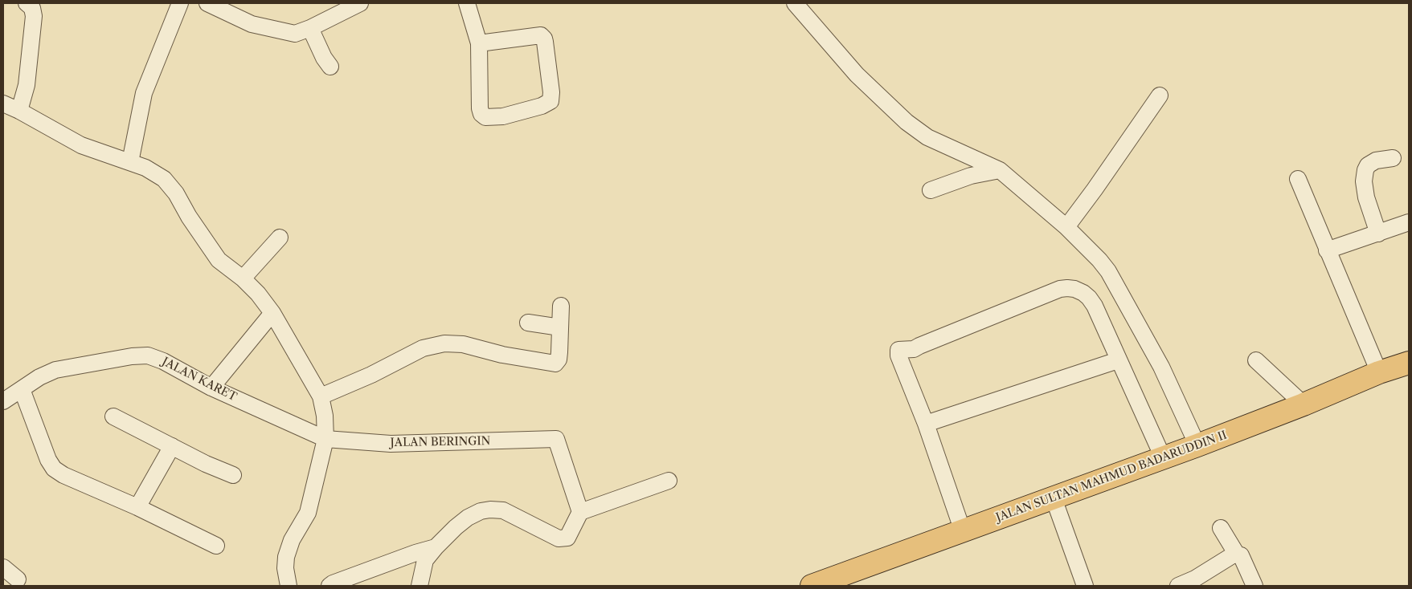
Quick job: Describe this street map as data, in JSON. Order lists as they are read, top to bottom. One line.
{"streets":{"highway":["JALAN SULTAN MAHMUD BADARUDDIN II"],"street":["JALAN KARET","JALAN BERINGIN"]},"crossings":[["JALAN KARET","JALAN BERINGIN"]]}
